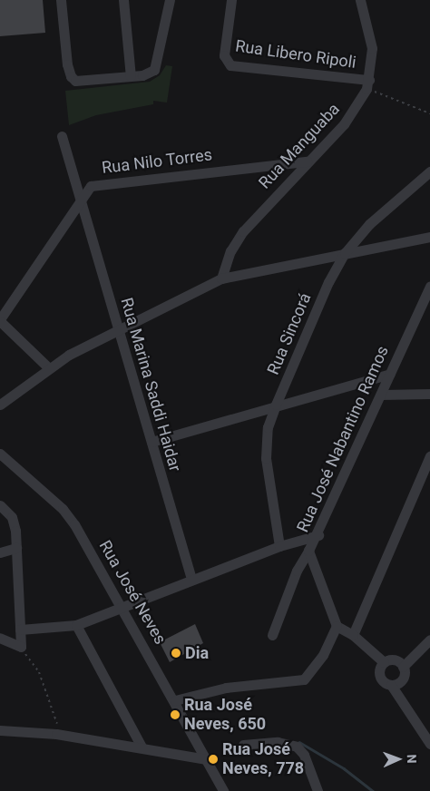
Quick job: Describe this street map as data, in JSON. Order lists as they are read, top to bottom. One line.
{"streets":{"street":["Rua Libero Ripoli","Rua Manguaba","Rua Nilo Torres","Rua Sincorá","Rua Marina Saddi Haidar","Rua José Nabantino Ramos","Rua José Neves"]},"crossings":[["Rua Libero Ripoli","Rua Manguaba"],["Rua Manguaba","Rua Nilo Torres"],["Rua Nilo Torres","Rua Marina Saddi Haidar"]],"places":["Dia","Rua José Neves, 650","Rua José Neves, 778"],"north":"right"}
